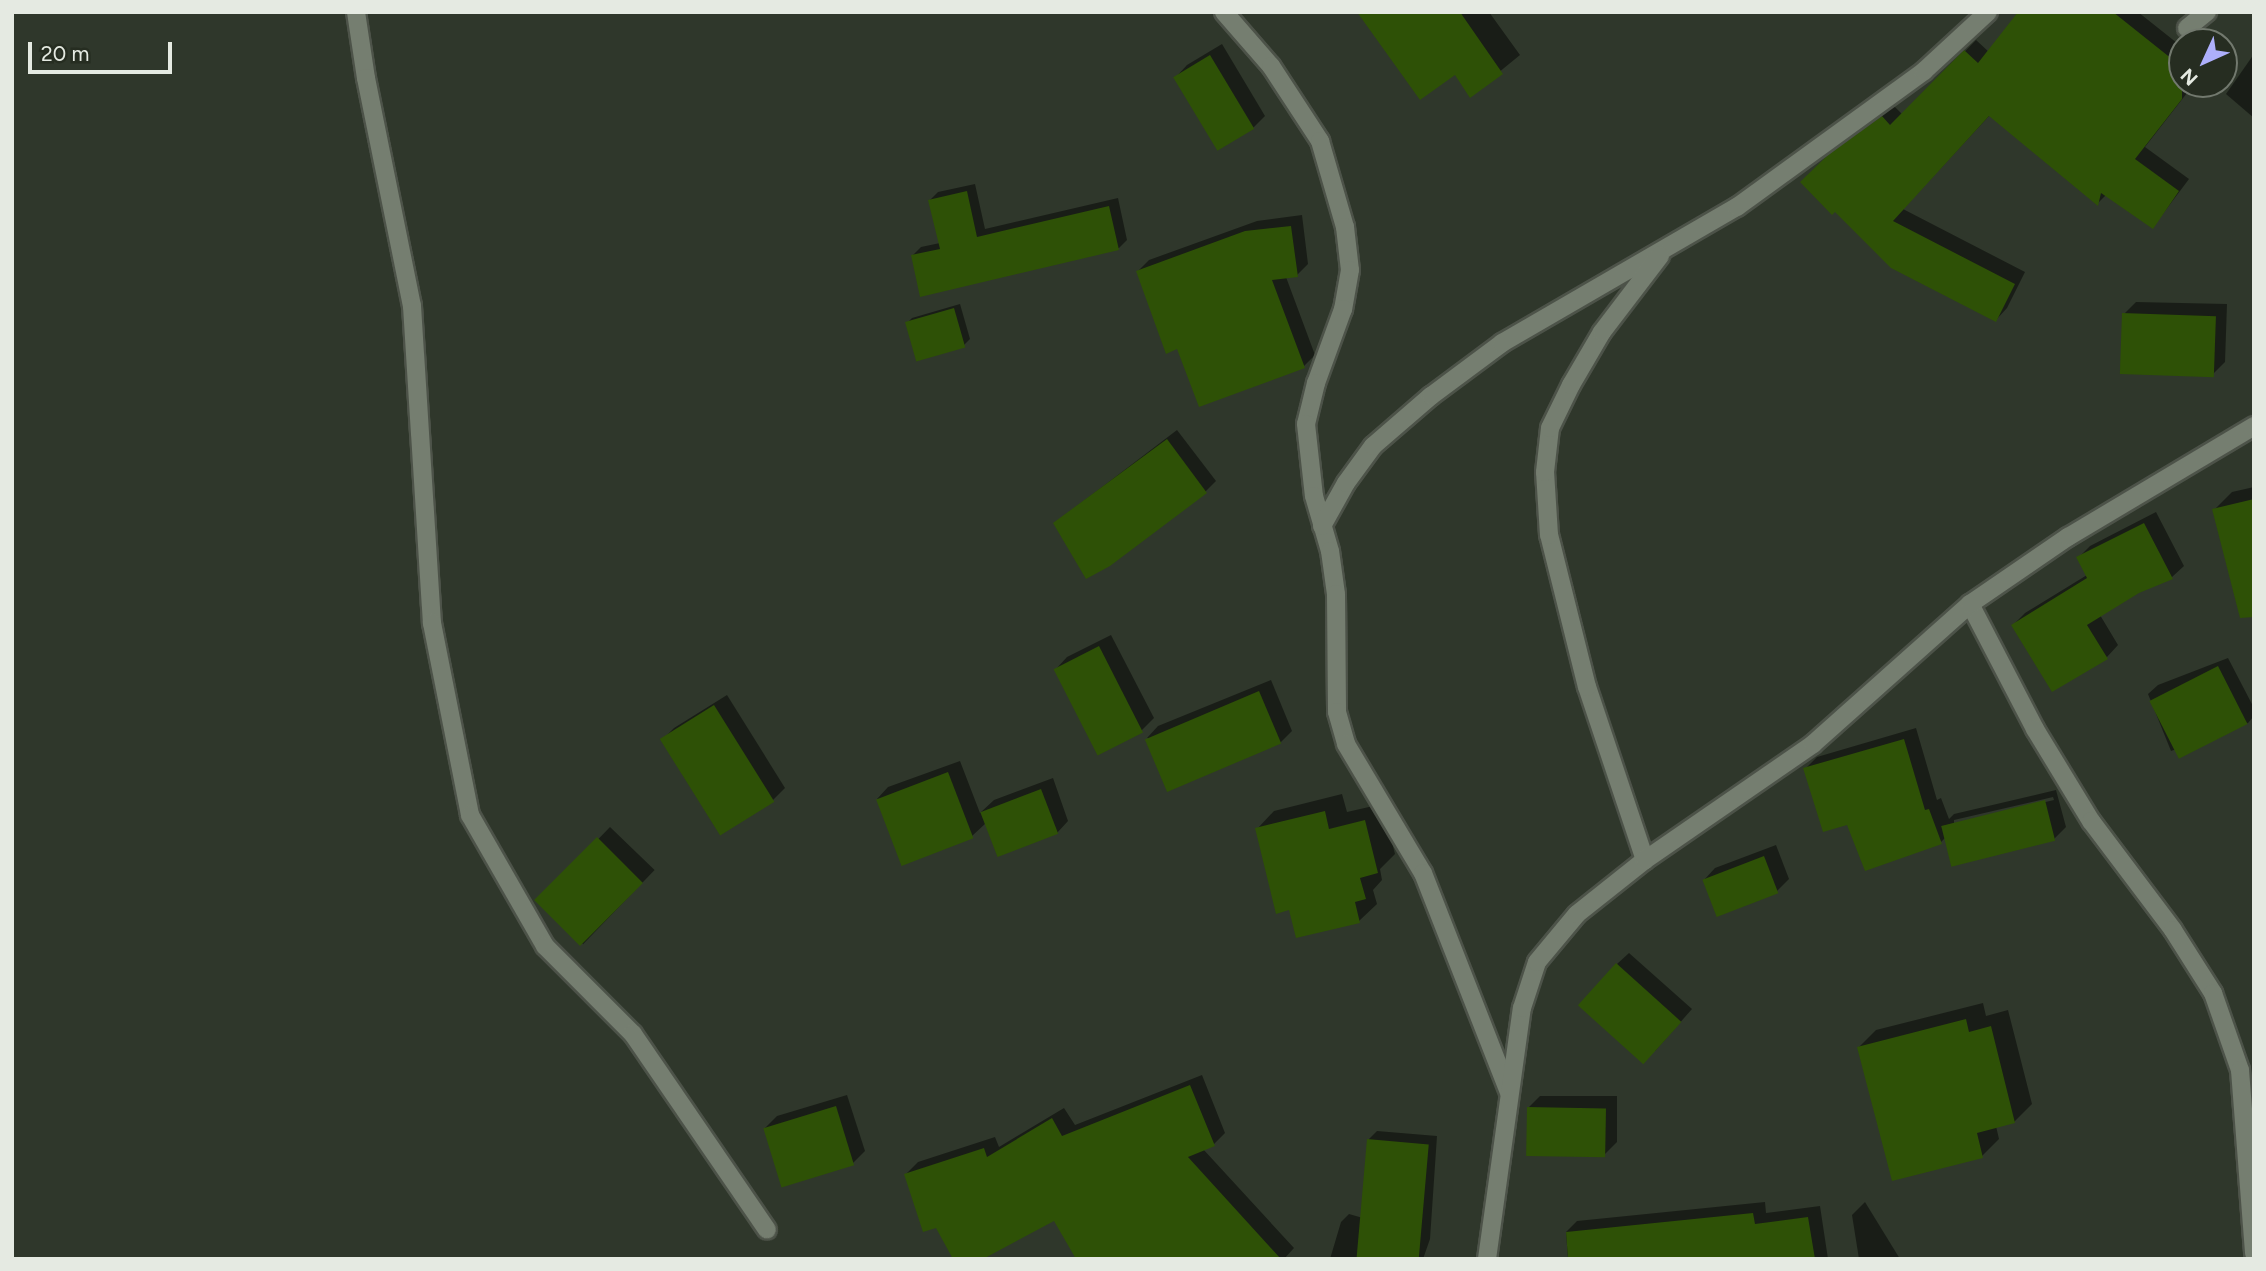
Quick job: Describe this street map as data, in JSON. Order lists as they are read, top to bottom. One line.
{"scale_bar":"20 m","north":"bottom left"}
